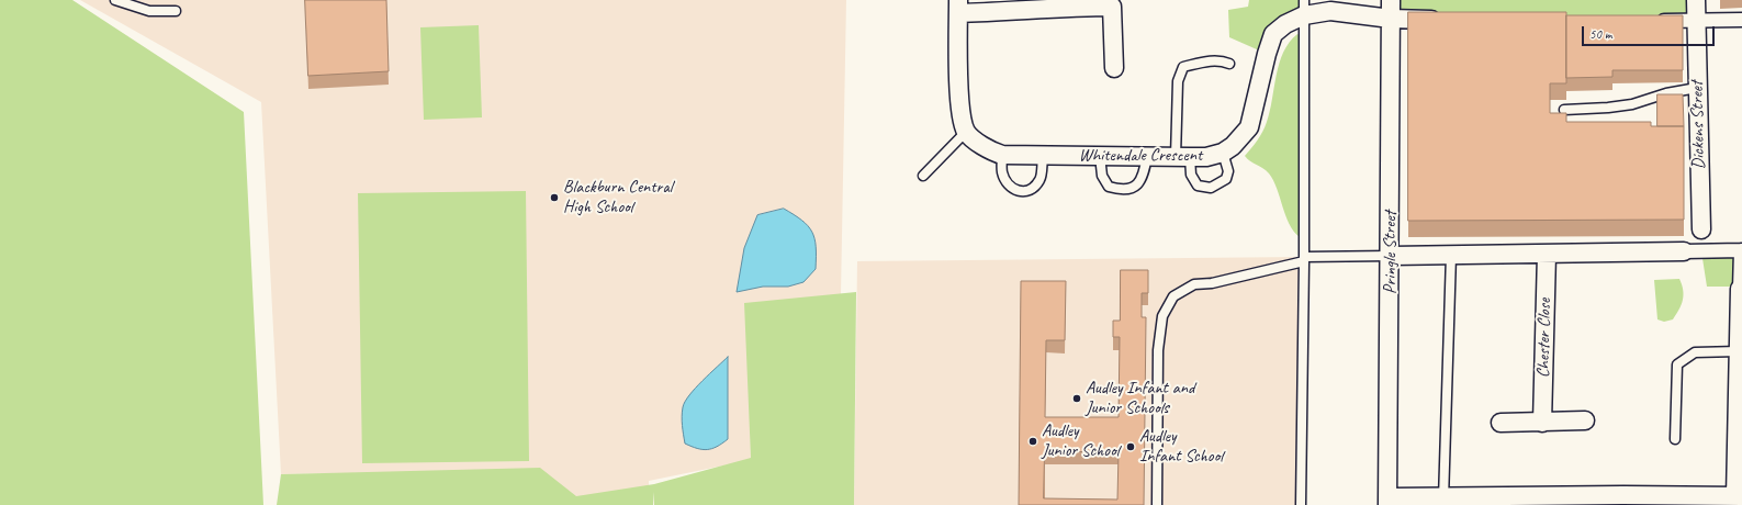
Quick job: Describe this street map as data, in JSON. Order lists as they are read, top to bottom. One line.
{"streets":{"street":["Dickens Street","Whitendale Crescent","Pringle Street","Chester Close"]},"crossings":[["Whitendale Crescent","Pringle Street"]],"places":["Blackburn Central High School","Audley Infant and Junior Schools","Audley Junior School","Audley Infant School"],"scale_bar":"50 m"}
